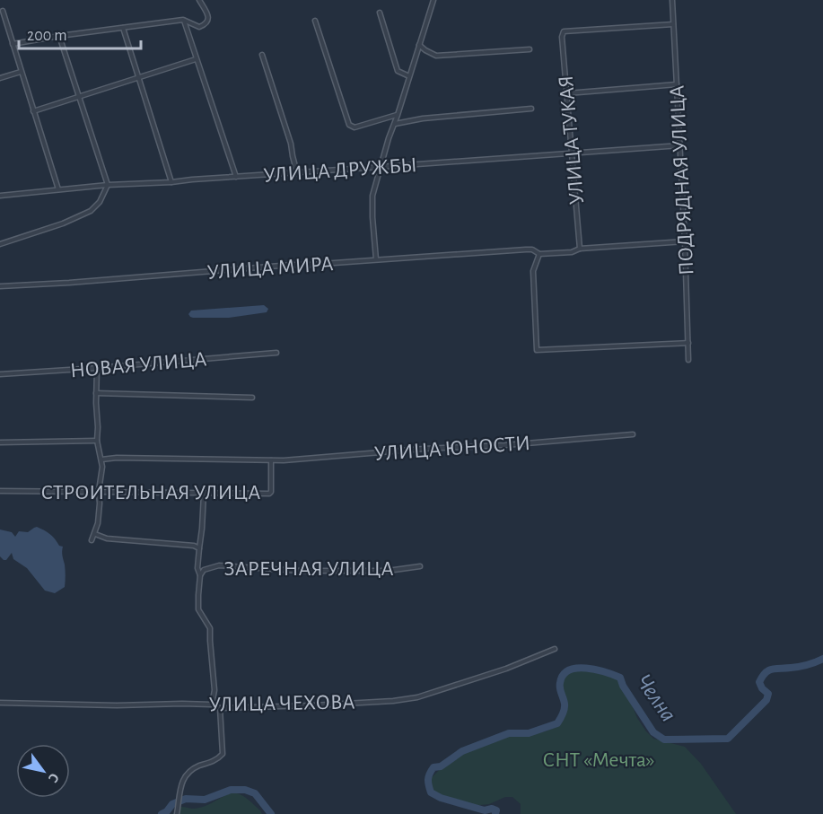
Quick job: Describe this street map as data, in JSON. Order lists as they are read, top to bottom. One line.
{"streets":{"street":["УЛИЦА ТУКАЯ","УЛИЦА ДРУЖБЫ","ПОДРЯДНАЯ УЛИЦА","УЛИЦА МИРА","НОВАЯ УЛИЦА","УЛИЦА ЮНОСТИ","СТРОИТЕЛЬНАЯ УЛИЦА","ЗАРЕЧНАЯ УЛИЦА","УЛИЦА ЧЕХОВА"]},"crossings":[["УЛИЦА ТУКАЯ","УЛИЦА ДРУЖБЫ"],["УЛИЦА ТУКАЯ","ПОДРЯДНАЯ УЛИЦА"],["УЛИЦА ТУКАЯ","УЛИЦА МИРА"],["УЛИЦА ДРУЖБЫ","ПОДРЯДНАЯ УЛИЦА"],["ПОДРЯДНАЯ УЛИЦА","УЛИЦА МИРА"],["УЛИЦА ЮНОСТИ","СТРОИТЕЛЬНАЯ УЛИЦА"],["СТРОИТЕЛЬНАЯ УЛИЦА","ЗАРЕЧНАЯ УЛИЦА"],["ЗАРЕЧНАЯ УЛИЦА","УЛИЦА ЧЕХОВА"]],"water":["Челна"],"parks":["СНТ «Мечта»"],"scale_bar":"200 m","north":"bottom right"}
